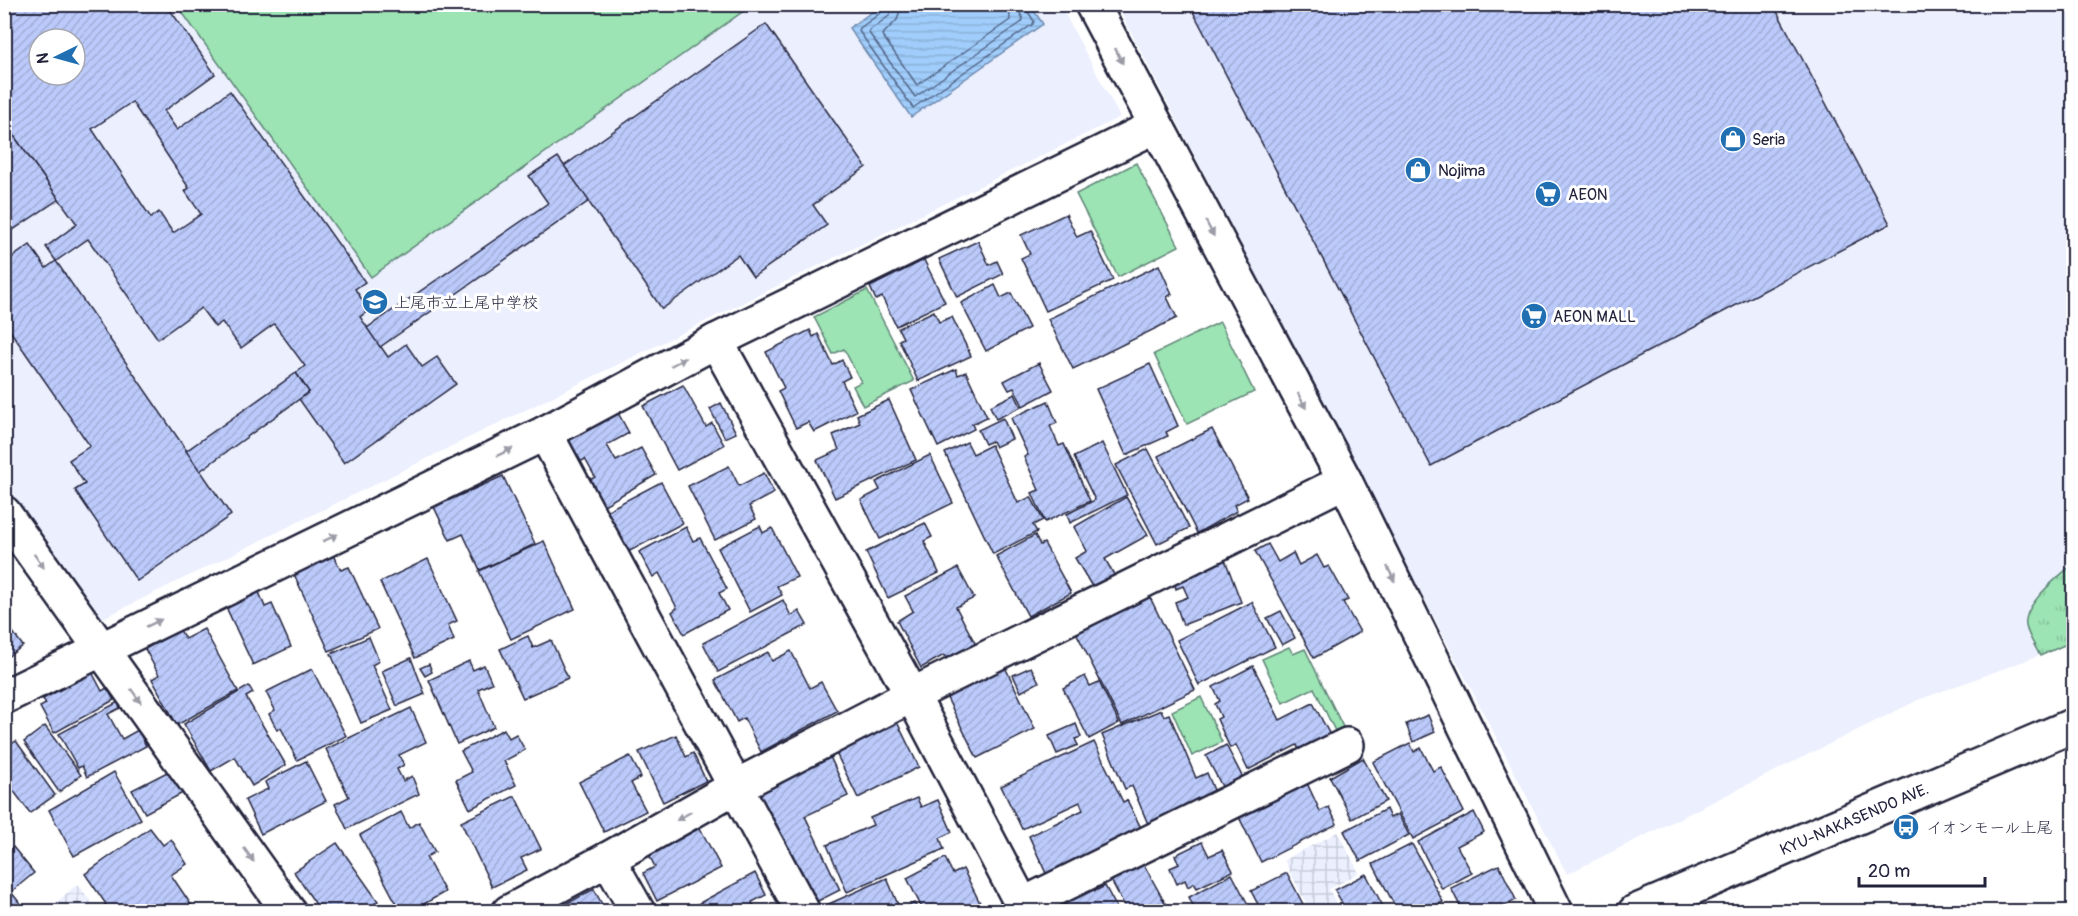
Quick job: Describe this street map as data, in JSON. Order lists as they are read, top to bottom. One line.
{"streets":{"street":["KYU-NAKASENDO AVE."]},"places":{"shop":["Seria","Nojima"],"supermarket":["AEON","AEON MALL"],"school or university":["上尾市立上尾中学校"],"bus stop":["イオンモール上尾"]},"scale_bar":"20 m","north":"left"}
